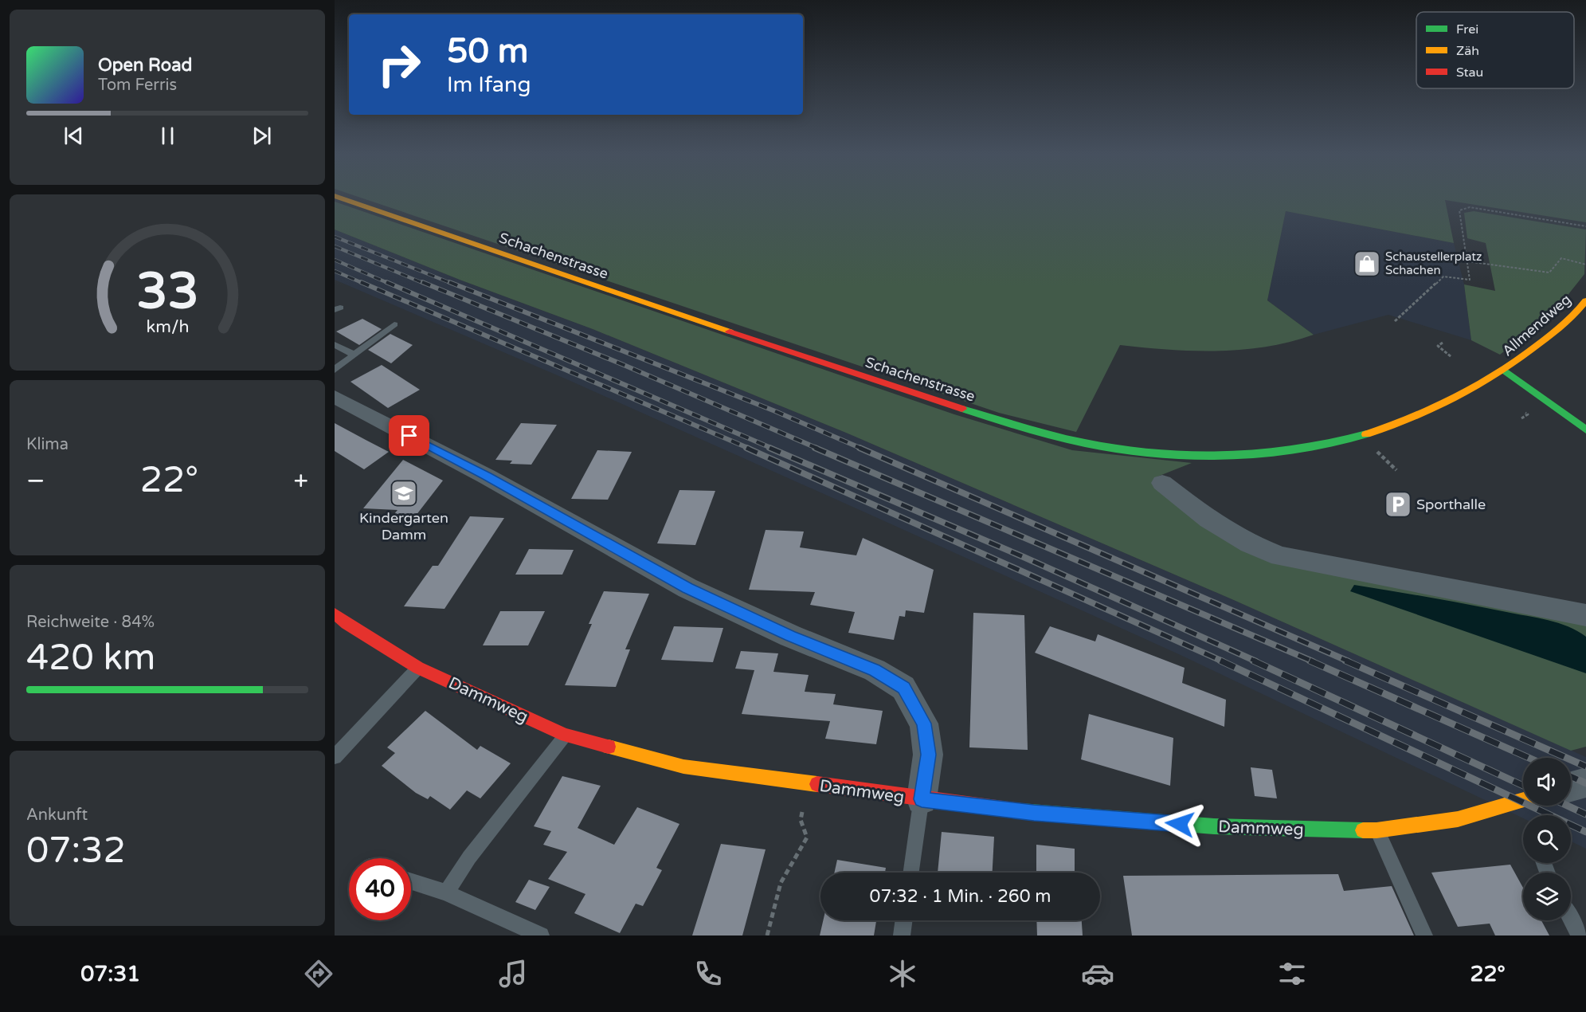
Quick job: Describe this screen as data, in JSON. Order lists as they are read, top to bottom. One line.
{"streets":{"main road":["Schachenstrasse","Allmendweg","Dammweg"]},"crossings":[["Schachenstrasse","Allmendweg"]],"places":{"shop":["Schaustellerplatz Schachen"],"school or university":["Kindergarten Damm"],"parking":["Sporthalle"]},"legend":["Frei","Zäh","Stau"],"page":{"turn":["50 m","Im Ifang"],"song":["Open Road","Tom Ferris"],"tile":["Klima",["Reichweite · 84%","420 km"],["Ankunft","07:32"]],"heat":["−","22°","+"],"limit":"40","trip":"07:32 · 1 Min. · 260 m","tabs":["07:31","22°"],"gauge":["33","km/h"]}}
